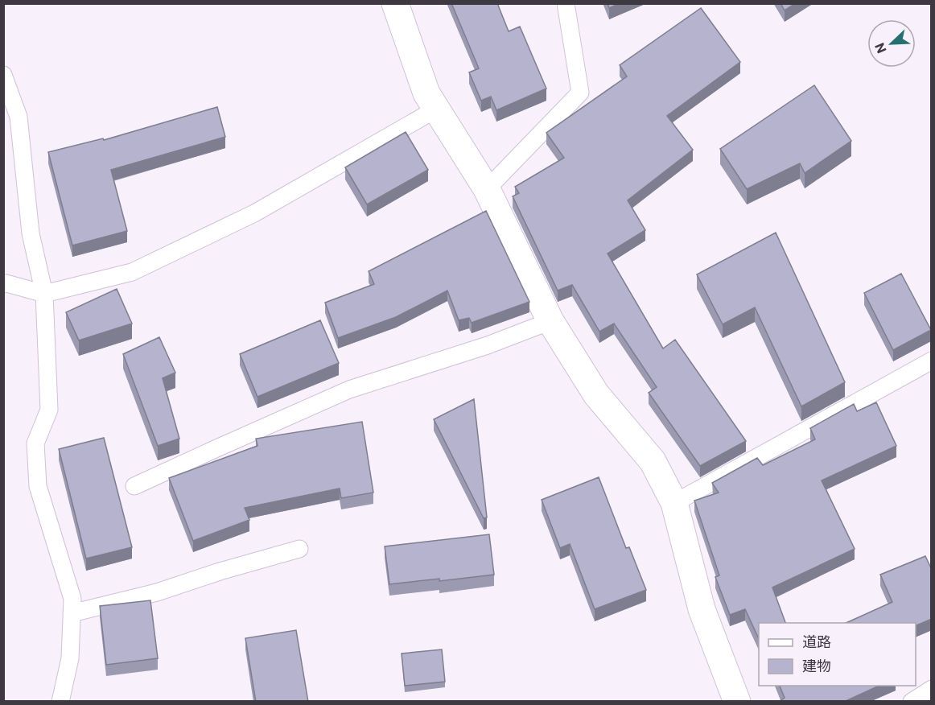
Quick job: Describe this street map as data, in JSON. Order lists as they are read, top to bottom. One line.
{"legend":["道路","建物"],"north":"bottom left"}
